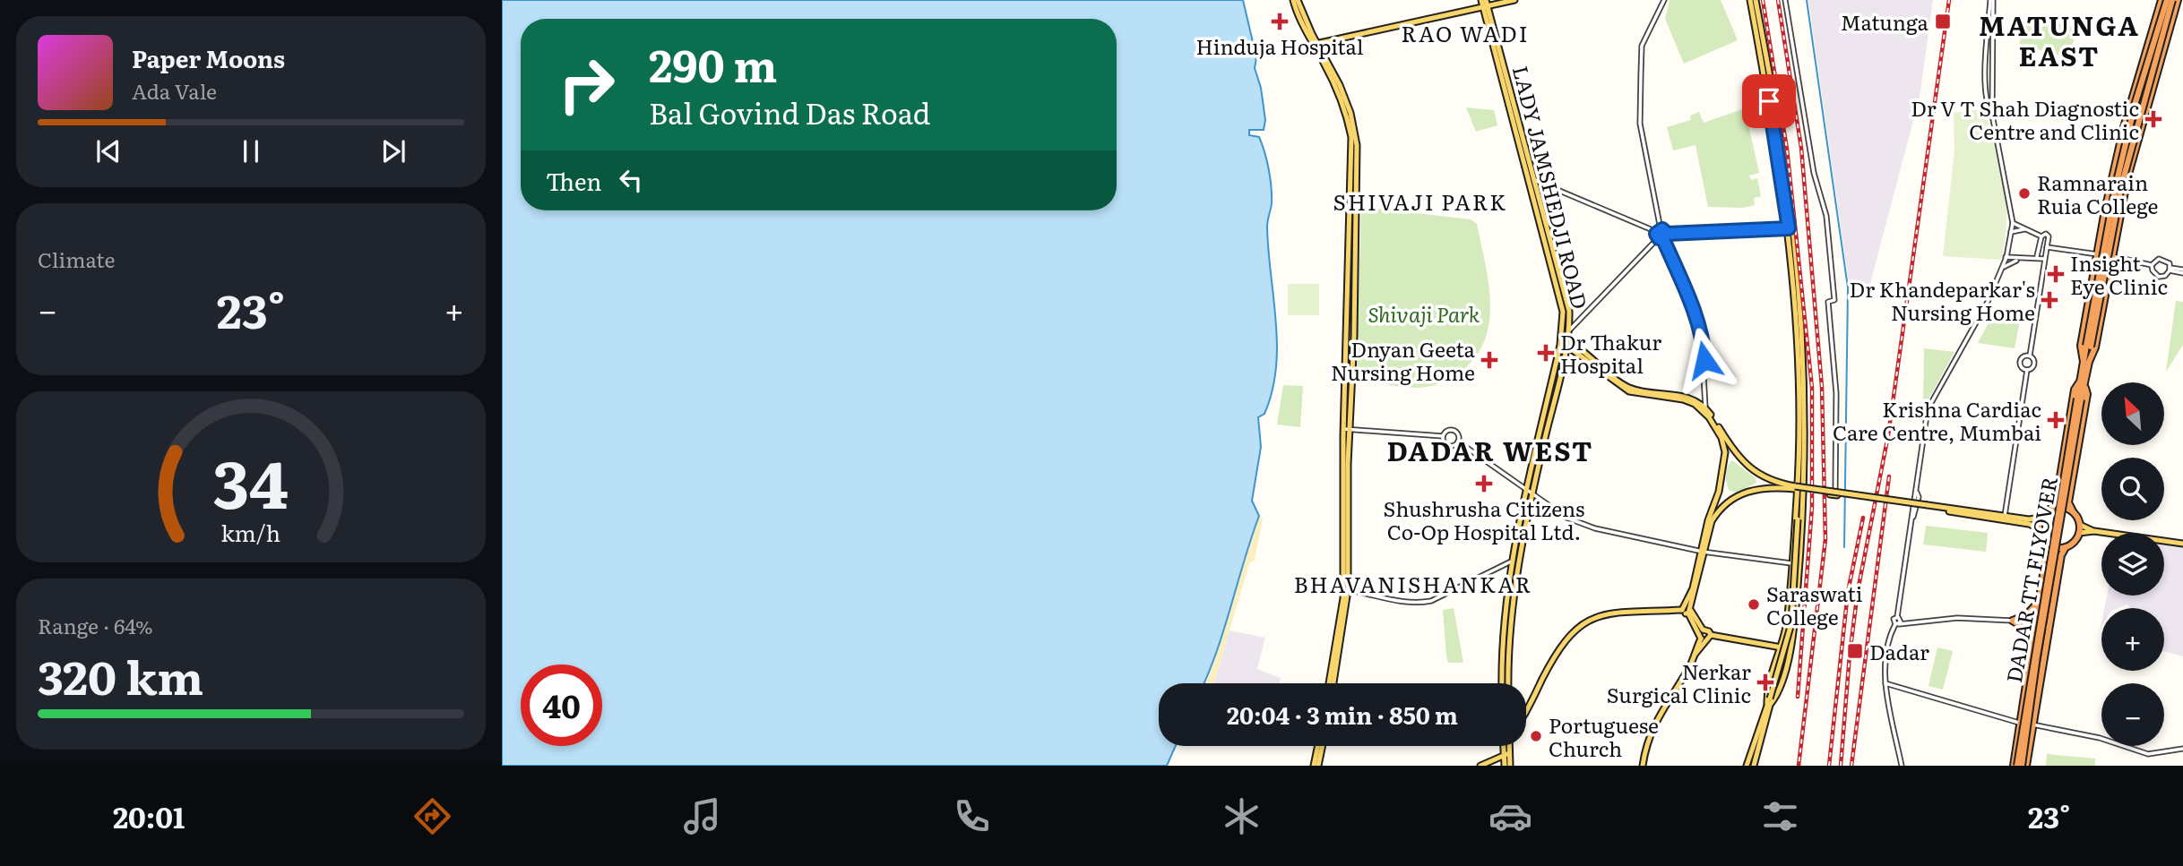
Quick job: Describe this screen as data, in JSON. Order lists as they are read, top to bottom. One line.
{"streets":{"highway":["DADAR TT FLYOVER"],"main road":["LADY JAMSHEDJI ROAD"]},"districts":["MATUNGA EAST","RAO WADI","SHIVAJI PARK","DADAR WEST","BHAVANISHANKAR"],"parks":["Shivaji Park"],"places":{"health":["Hinduja Hospital","Dr V T Shah Diagnostic Centre and Clinic","Insight Eye Clinic","Dr Khandeparkar's Nursing Home","Dr Thakur Hospital","Dnyan Geeta Nursing Home","Krishna Cardiac Care Centre, Mumbai","Shushrusha Citizens Co-Op Hospital Ltd.","Nerkar Surgical Clinic"],"transit":["Matunga","Dadar"],"other":["Ramnarain Ruia College","Saraswati College","Portuguese Church"]},"north":"top left","page":{"turn":["290 m","Bal Govind Das Road"],"song":["Paper Moons","Ada Vale"],"then":"Then","tile":["Climate",["Range · 64%","320 km"]],"heat":["−","23°","+"],"map_buttons":["+","−"],"limit":"40","trip":"20:04 · 3 min · 850 m","tabs":["20:01","23°"],"gauge":["34","km/h"]}}
